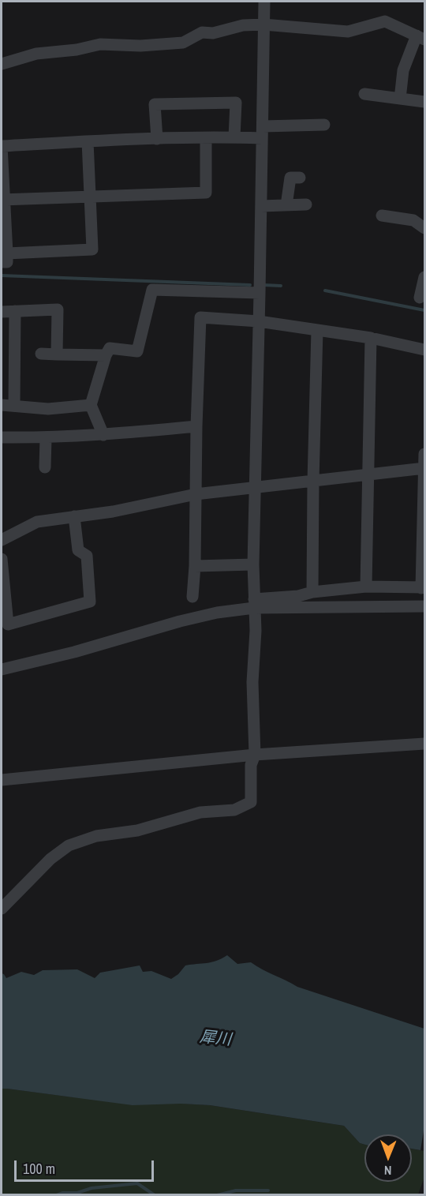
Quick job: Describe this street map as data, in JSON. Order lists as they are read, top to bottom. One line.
{"water":["犀川"],"scale_bar":"100 m","north":"bottom"}
